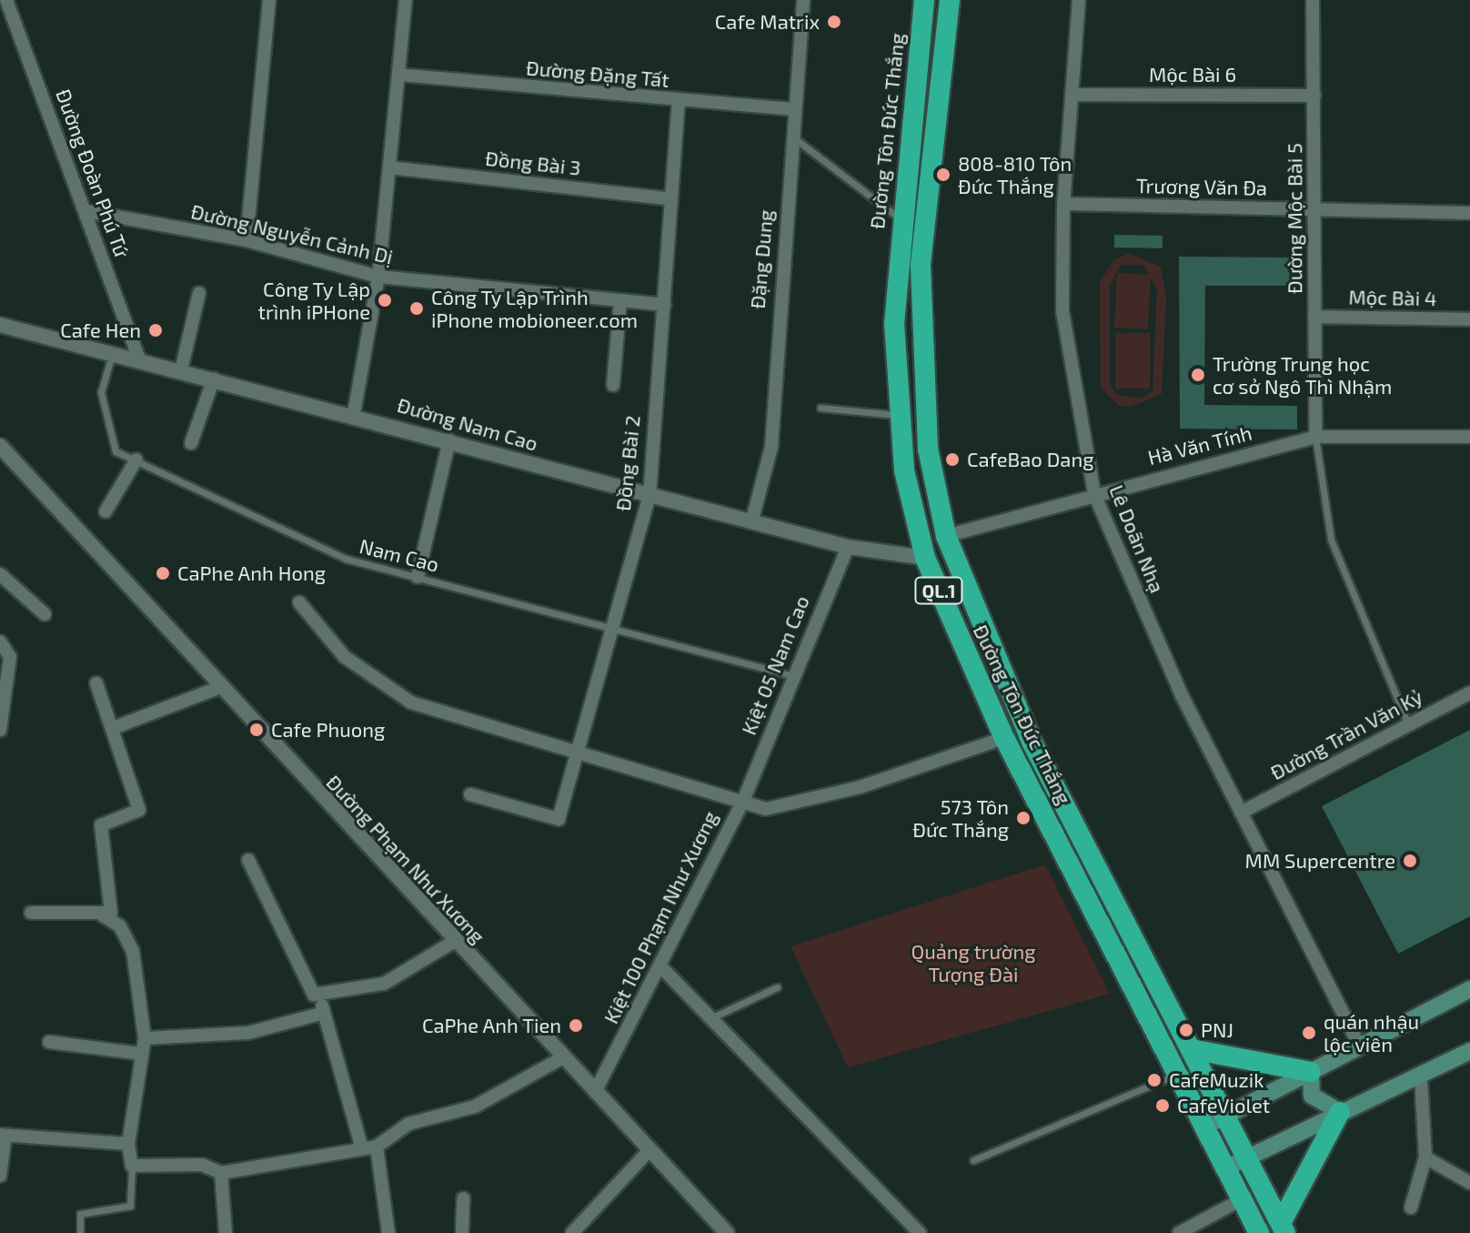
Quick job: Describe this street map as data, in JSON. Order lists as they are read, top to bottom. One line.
{"streets":{"highway":["Đường Tôn Đức Thắng","QL.1"],"street":["Đường Đặng Tất","Mộc Bài 6","Đồng Bài 3","Đường Đoàn Phú Tứ","Trương Văn Đa","Đường Mộc Bài 5","Đường Nguyễn Cảnh Dị","Đặng Dung","Mộc Bài 4","Đường Nam Cao","Hà Văn Tính","Đồng Bài 2","Lê Doãn Nhạ","Kiệt 05 Nam Cao","Đường Trần Văn Kỷ","Đường Phạm Như Xương","Kiệt 100 Phạm Như Xương"],"lane":["Nam Cao"]},"crossings":[["Đường Đặng Tất","Đặng Dung"],["Đường Đặng Tất","Đồng Bài 2"],["Mộc Bài 6","Đường Mộc Bài 5"],["Mộc Bài 6","Lê Doãn Nhạ"],["Đường Tôn Đức Thắng","Đường Nam Cao"],["Đường Tôn Đức Thắng","Hà Văn Tính"],["Đồng Bài 3","Đồng Bài 2"],["Đường Đoàn Phú Tứ","Đường Nguyễn Cảnh Dị"],["Đường Đoàn Phú Tứ","Đường Nam Cao"],["Trương Văn Đa","Đường Mộc Bài 5"],["Trương Văn Đa","Lê Doãn Nhạ"],["Đường Mộc Bài 5","Mộc Bài 4"],["Đường Mộc Bài 5","Hà Văn Tính"],["Đường Nguyễn Cảnh Dị","Đồng Bài 2"],["Đặng Dung","Đường Nam Cao"],["Đường Nam Cao","Đồng Bài 2"],["Đường Nam Cao","Nam Cao"],["Đường Nam Cao","Kiệt 05 Nam Cao"],["Hà Văn Tính","Lê Doãn Nhạ"],["Đồng Bài 2","Nam Cao"],["Lê Doãn Nhạ","Đường Trần Văn Kỷ"],["Nam Cao","Kiệt 05 Nam Cao"],["Kiệt 05 Nam Cao","Kiệt 100 Phạm Như Xương"],["Đường Phạm Như Xương","Kiệt 100 Phạm Như Xương"]],"parks":["Quảng trường Tượng Đài"],"places":["Cafe Matrix","808-810 Tôn Đức Thắng","Công Ty Lập trình iPHone","Công Ty Lập Trình iPhone mobioneer.com","Cafe Hen","Trường Trung học cơ sở Ngô Thì Nhậm","CafeBao Dang","CaPhe Anh Hong","Cafe Phuong","573 Tôn Đức Thắng","MM Supercentre","CaPhe Anh Tien","PNJ","quán nhậu lộc viên","CafeMuzik","CafeViolet"]}
